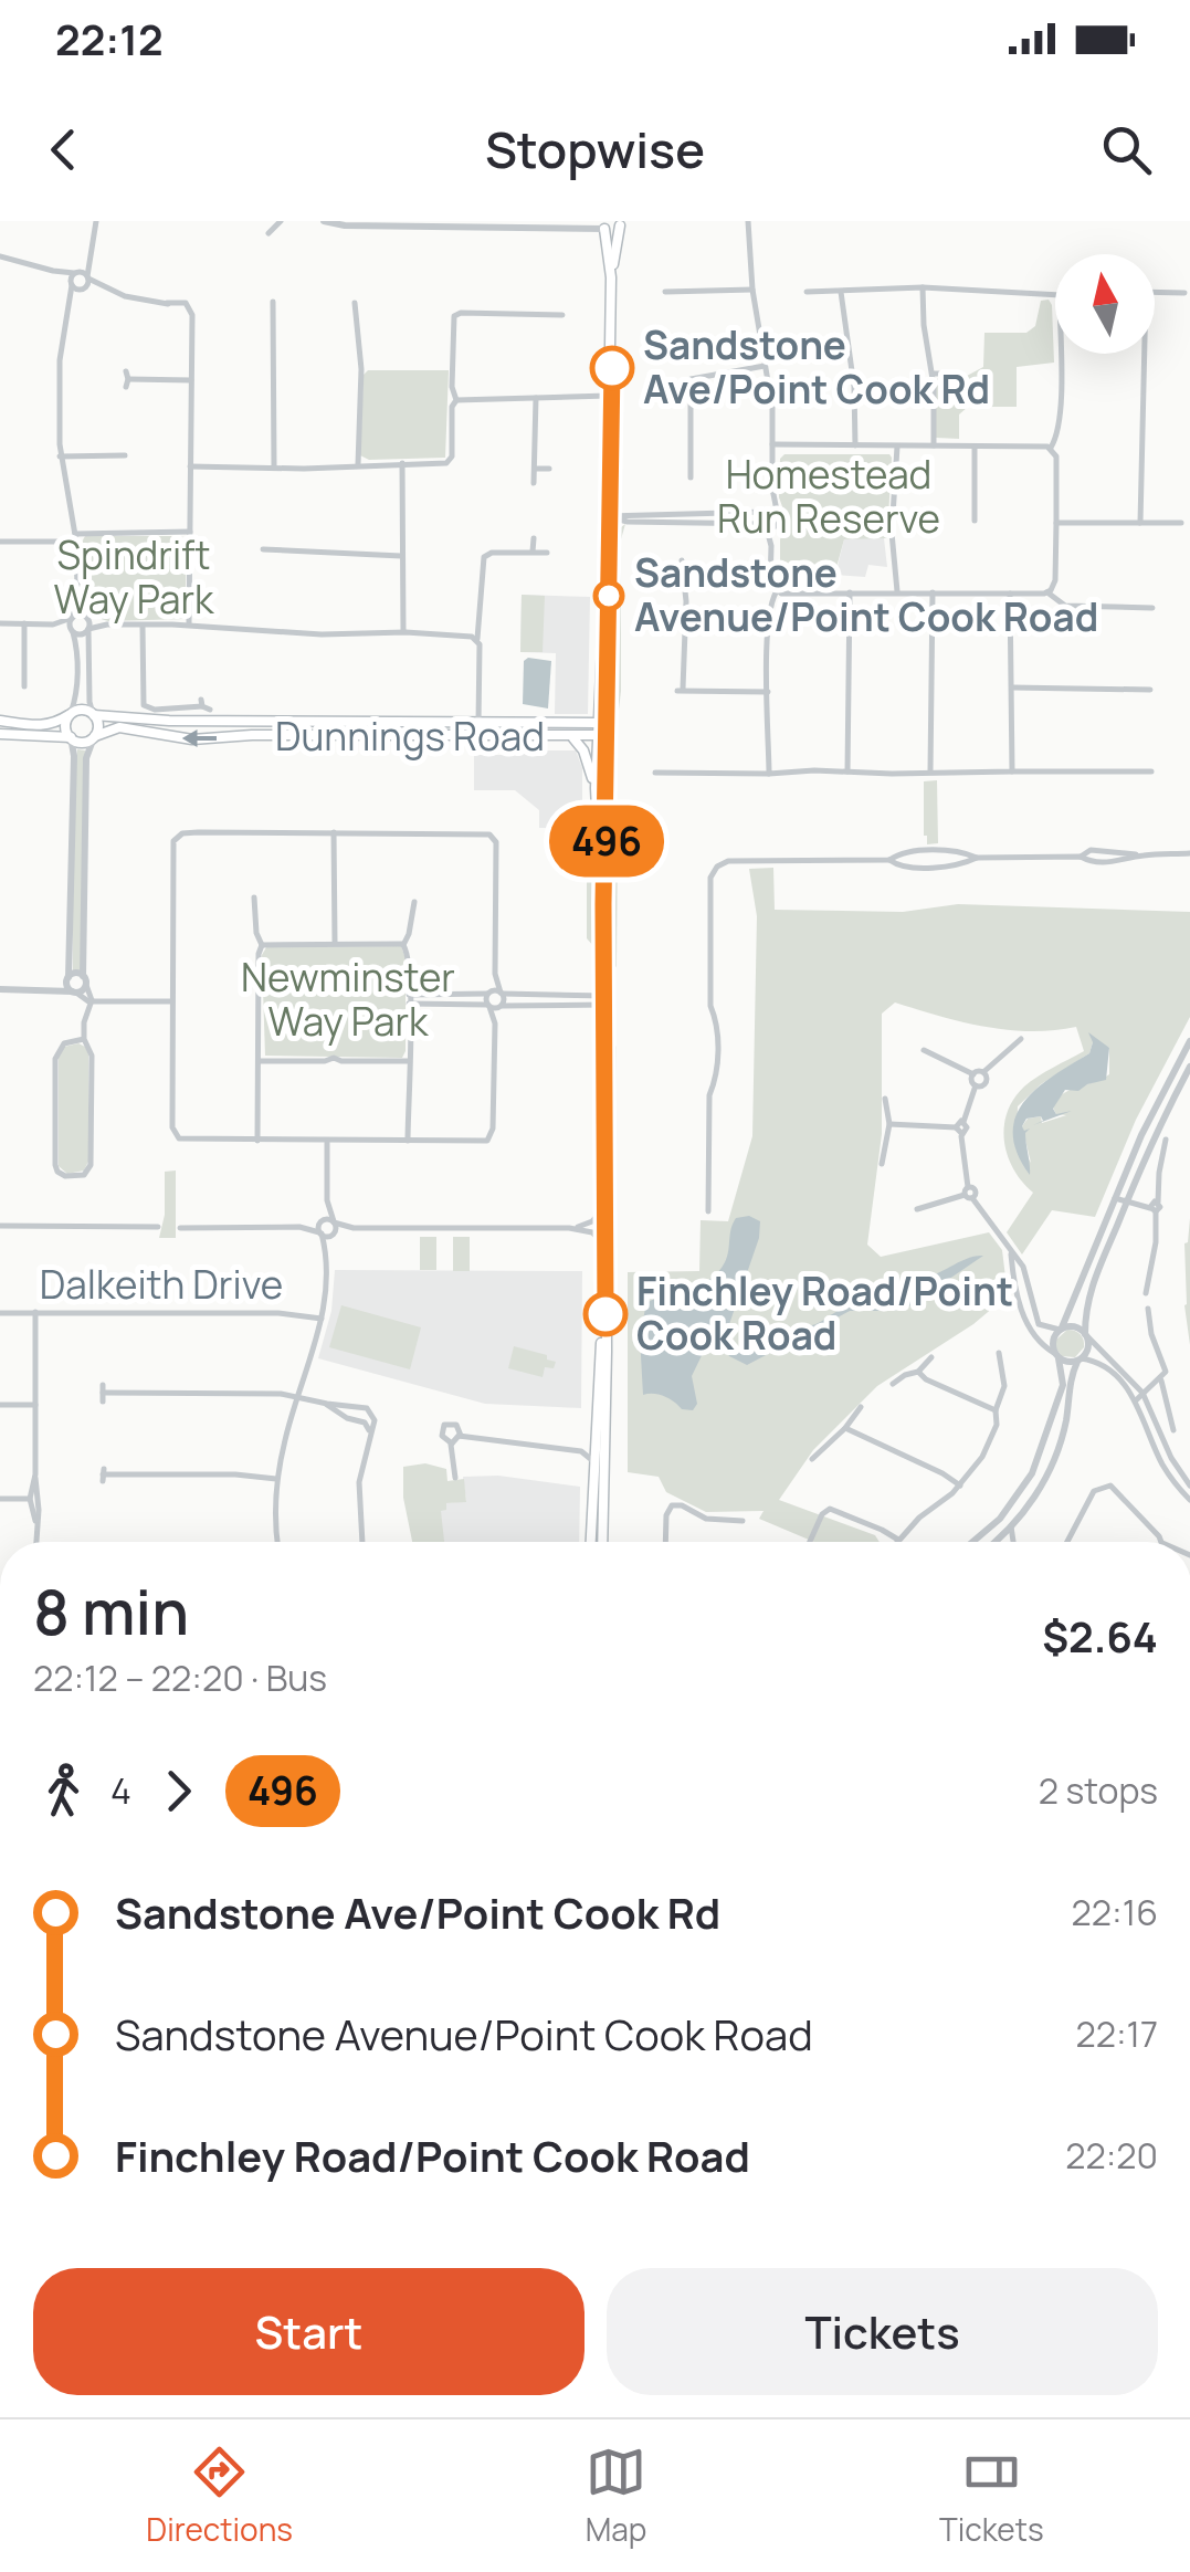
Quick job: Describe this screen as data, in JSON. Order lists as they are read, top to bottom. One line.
{"streets":{"main road":["Dunnings Road"],"street":["Dalkeith Drive"]},"parks":["Homestead Run Reserve","Spindrift Way Park","Newminster Way Park"],"places":["Sandstone Ave/Point Cook Rd","Sandstone Avenue/Point Cook Road","Finchley Road/Point Cook Road"],"lines":["bus line 496"],"north":"top","page":{"status":"22:12","header":"Stopwise","on_map":"496","heading":["8 min","22:12 – 22:20 · Bus","$2.64"],"legs":["4","496","2 stops"],"list":[{"name":"Sandstone Ave/Point Cook Rd","value":"22:16"},{"name":"Sandstone Avenue/Point Cook Road","value":"22:17"},{"name":"Finchley Road/Point Cook Road","value":"22:20"}],"buttons":["Start","Tickets"],"tabs":["Directions","Map","Tickets"]}}
